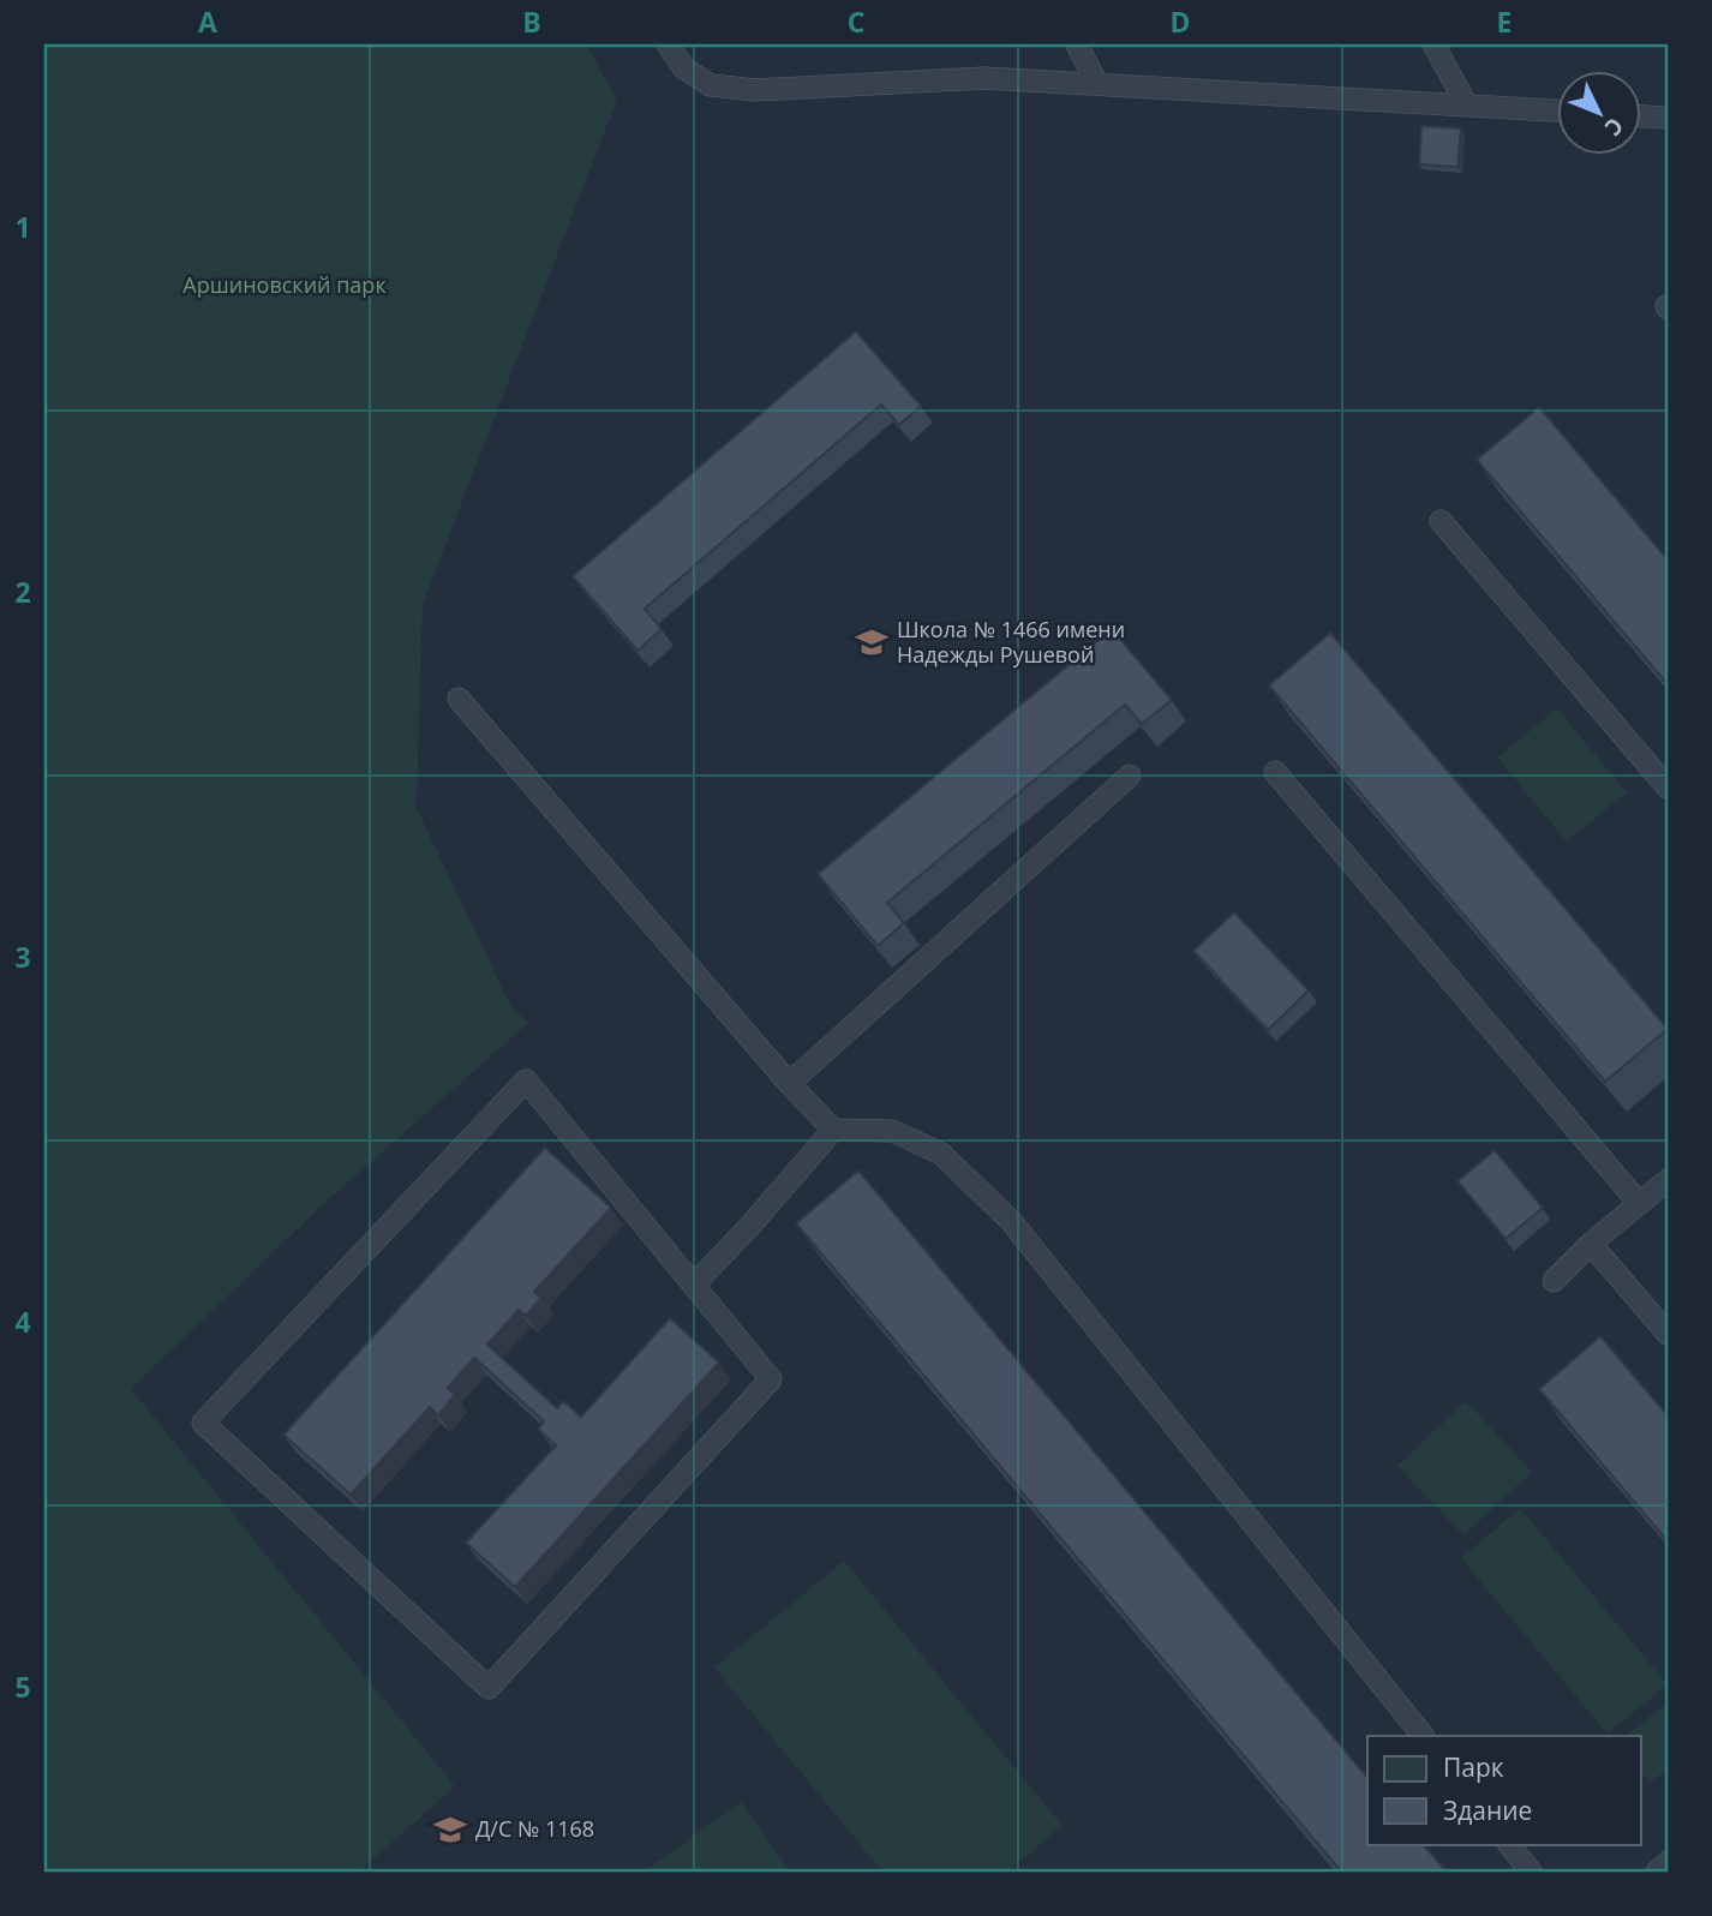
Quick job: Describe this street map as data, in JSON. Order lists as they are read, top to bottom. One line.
{"parks":["Аршиновский парк"],"places":{"school or university":["Школа № 1466 имени Надежды Рушевой","Д/C № 1168"]},"legend":["Парк","Здание"],"north":"bottom right","grid":{"columns":["A","B","C","D","E"],"rows":["1","2","3","4","5"]}}
